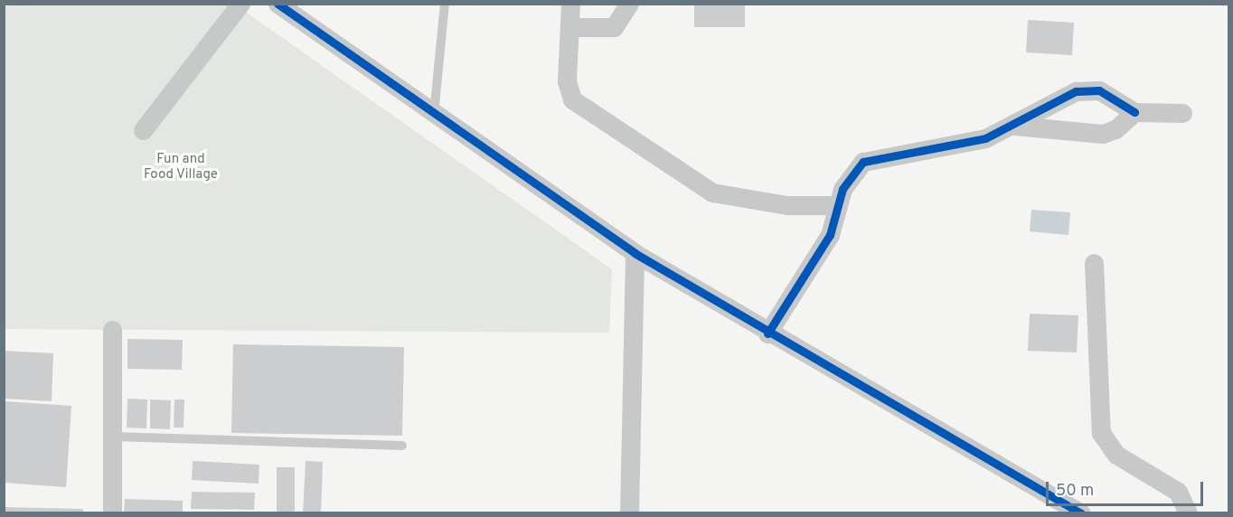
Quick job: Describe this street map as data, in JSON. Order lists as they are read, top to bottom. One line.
{"parks":["Fun and Food Village"],"scale_bar":"50 m"}
